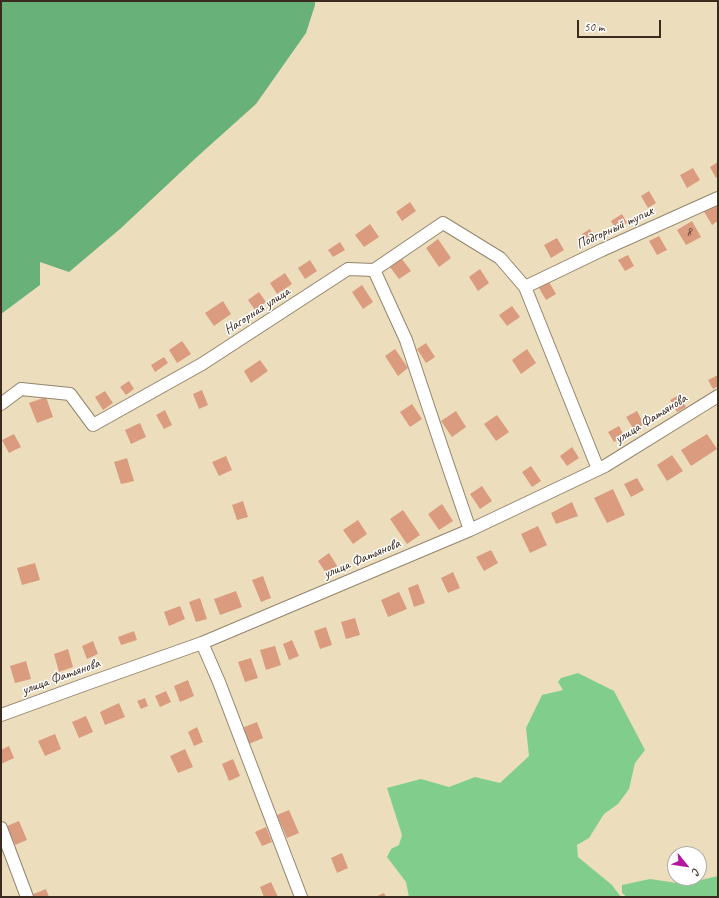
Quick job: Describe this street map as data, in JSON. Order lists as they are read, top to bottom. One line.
{"streets":{"street":["Подгорный тупик","Нагорная улица","улица Фатьянова"]},"house_numbers":["8"],"scale_bar":"50 m","north":"bottom right"}
